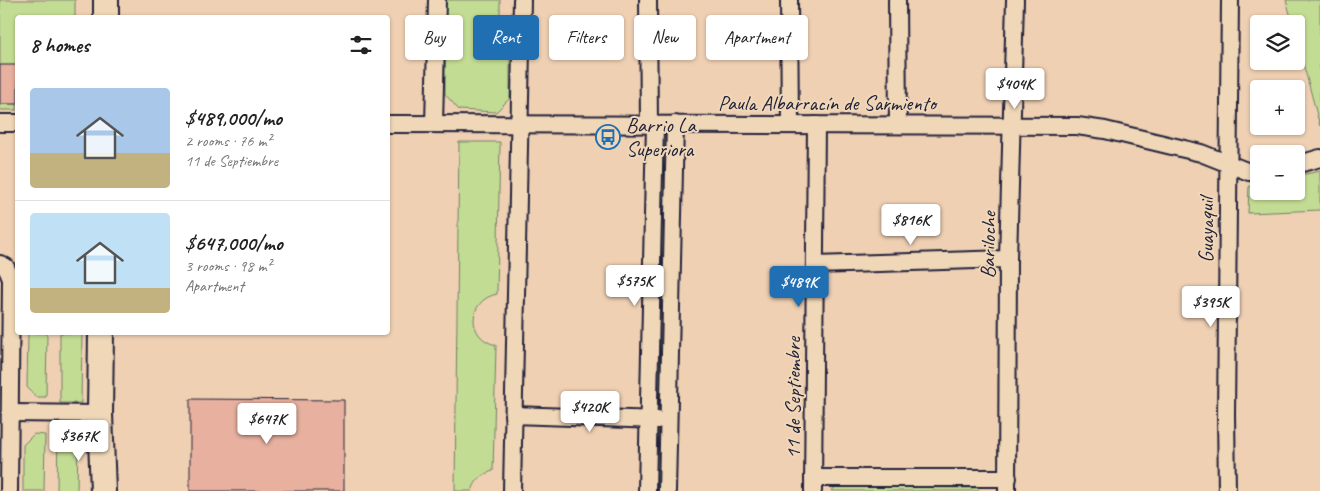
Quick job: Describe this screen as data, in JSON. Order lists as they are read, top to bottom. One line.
{"streets":{"street":["Paula Albarracín de Sarmiento","Guayaquil","Bariloche","11 de Septiembre"]},"crossings":[["Paula Albarracín de Sarmiento","Guayaquil"],["Paula Albarracín de Sarmiento","Bariloche"],["Paula Albarracín de Sarmiento","11 de Septiembre"]],"places":{"bus stop":["Barrio La Superiora"]},"page":{"map_buttons":["+","−"],"chip":["Buy","Rent","Filters","New","Apartment"],"heading":"8 homes","price":["$404K","$816K","$575K","$489K","$395K","$420K","$647K","$367K"],"list":[{"name":"$489,000/mo","note":"2 rooms · 76 m² · 11 de Septiembre"},{"name":"$647,000/mo","note":"3 rooms · 98 m² · Apartment"}]}}
